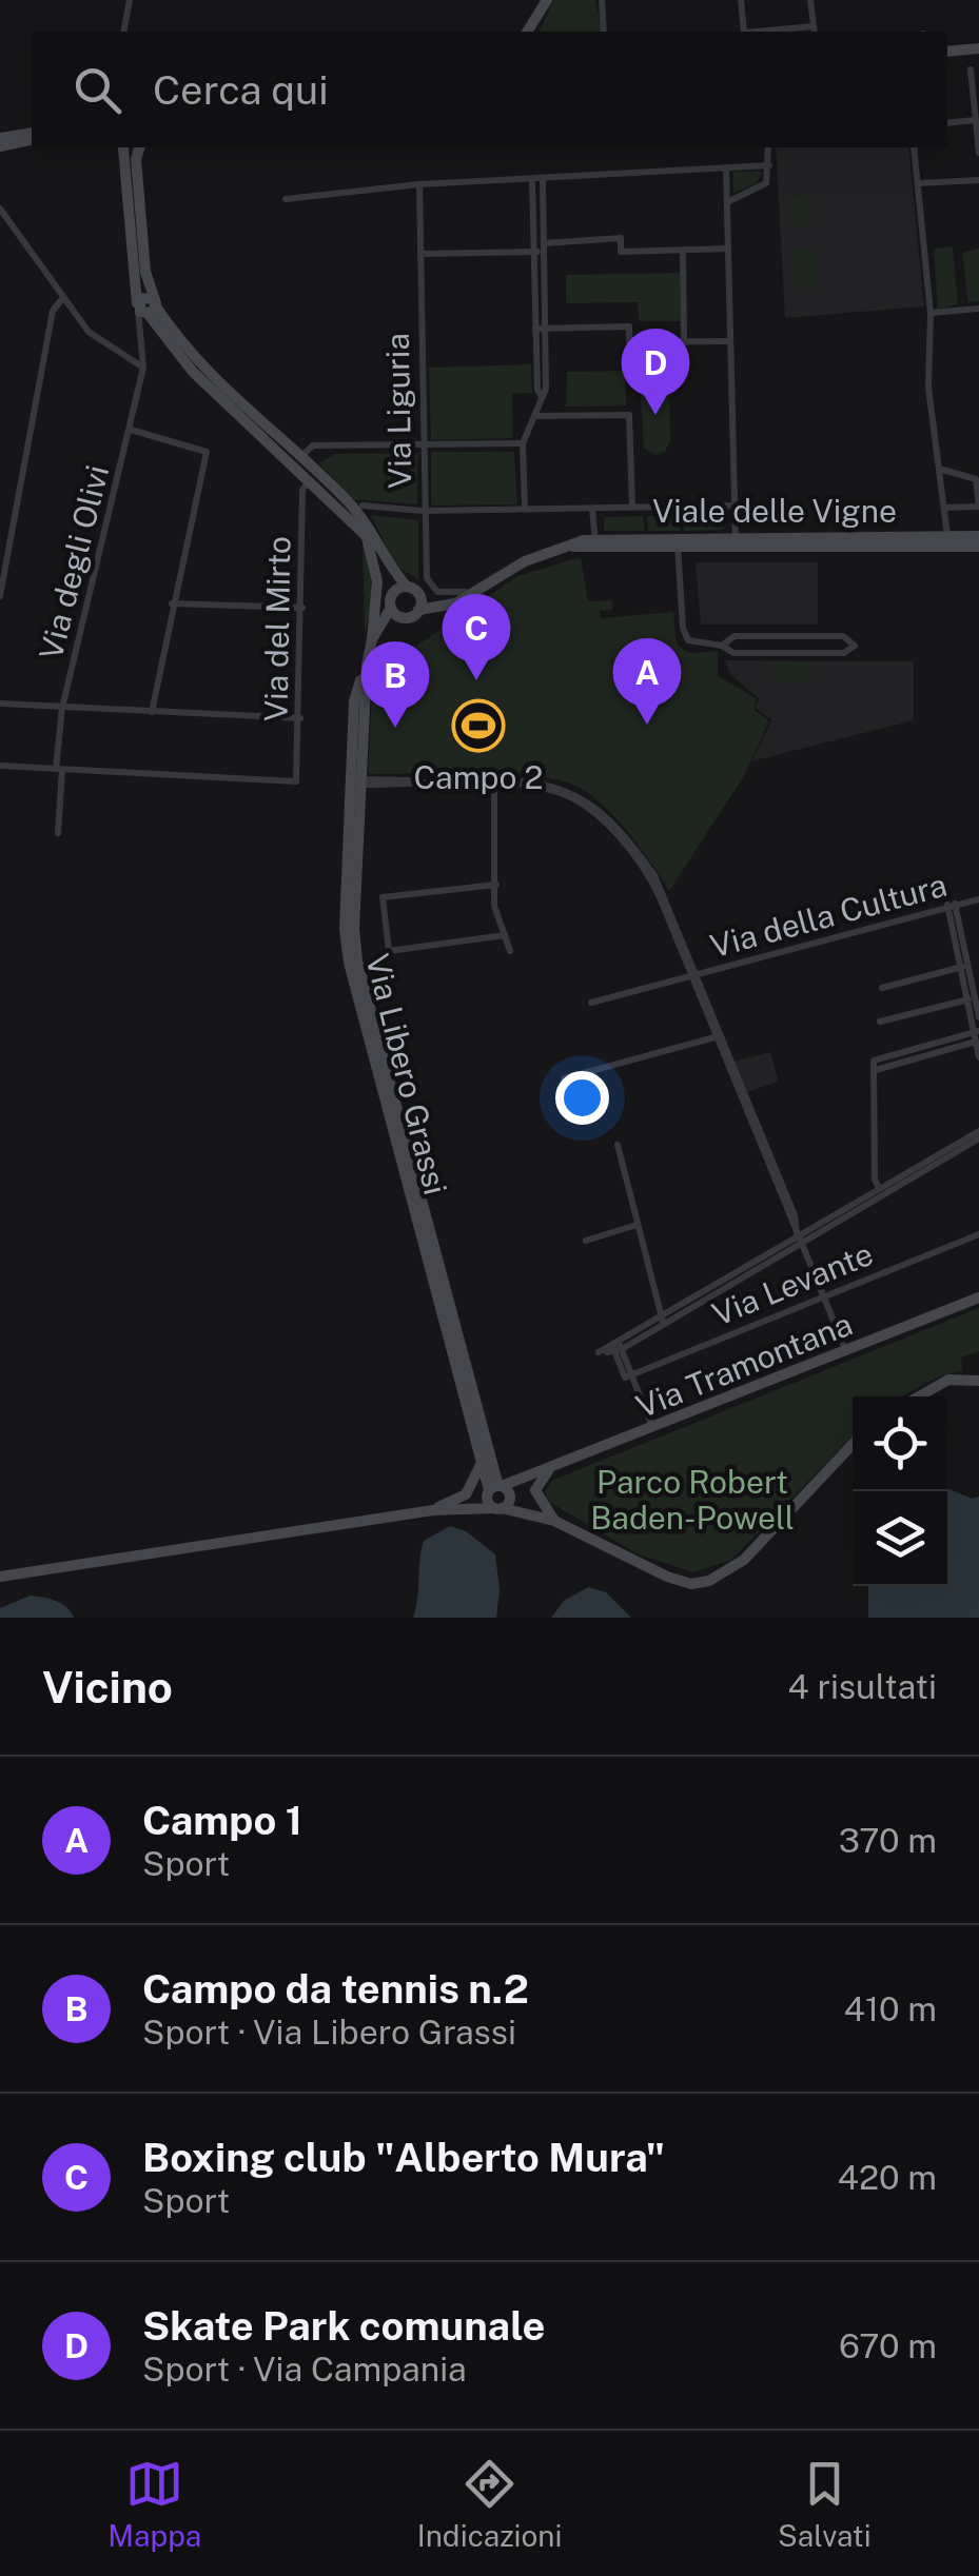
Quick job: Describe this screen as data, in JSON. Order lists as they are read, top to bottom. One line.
{"streets":{"main road":["Viale delle Vigne","Via Libero Grassi","Via Tramontana"],"street":["Via Liguria","Via degli Olivi","Via del Mirto","Via della Cultura","Via Levante"]},"crossings":[["Via Liguria","Viale delle Vigne"],["Via degli Olivi","Via del Mirto"],["Via Libero Grassi","Via Tramontana"]],"parks":["Parco Robert Baden-Powell"],"places":{"sports":["Campo 2"]},"page":{"search":"Cerca qui","pins":["D","C","A","B"],"heading":["Vicino","4 risultati"],"list":[{"mark":"A","name":"Campo 1","note":"Sport","value":"370 m"},{"mark":"B","name":"Campo da tennis n.2","note":"Sport · Via Libero Grassi","value":"410 m"},{"mark":"C","name":"Boxing club \"Alberto Mura\"","note":"Sport","value":"420 m"},{"mark":"D","name":"Skate Park comunale","note":"Sport · Via Campania","value":"670 m"}],"nav":["Mappa","Indicazioni","Salvati"]}}
